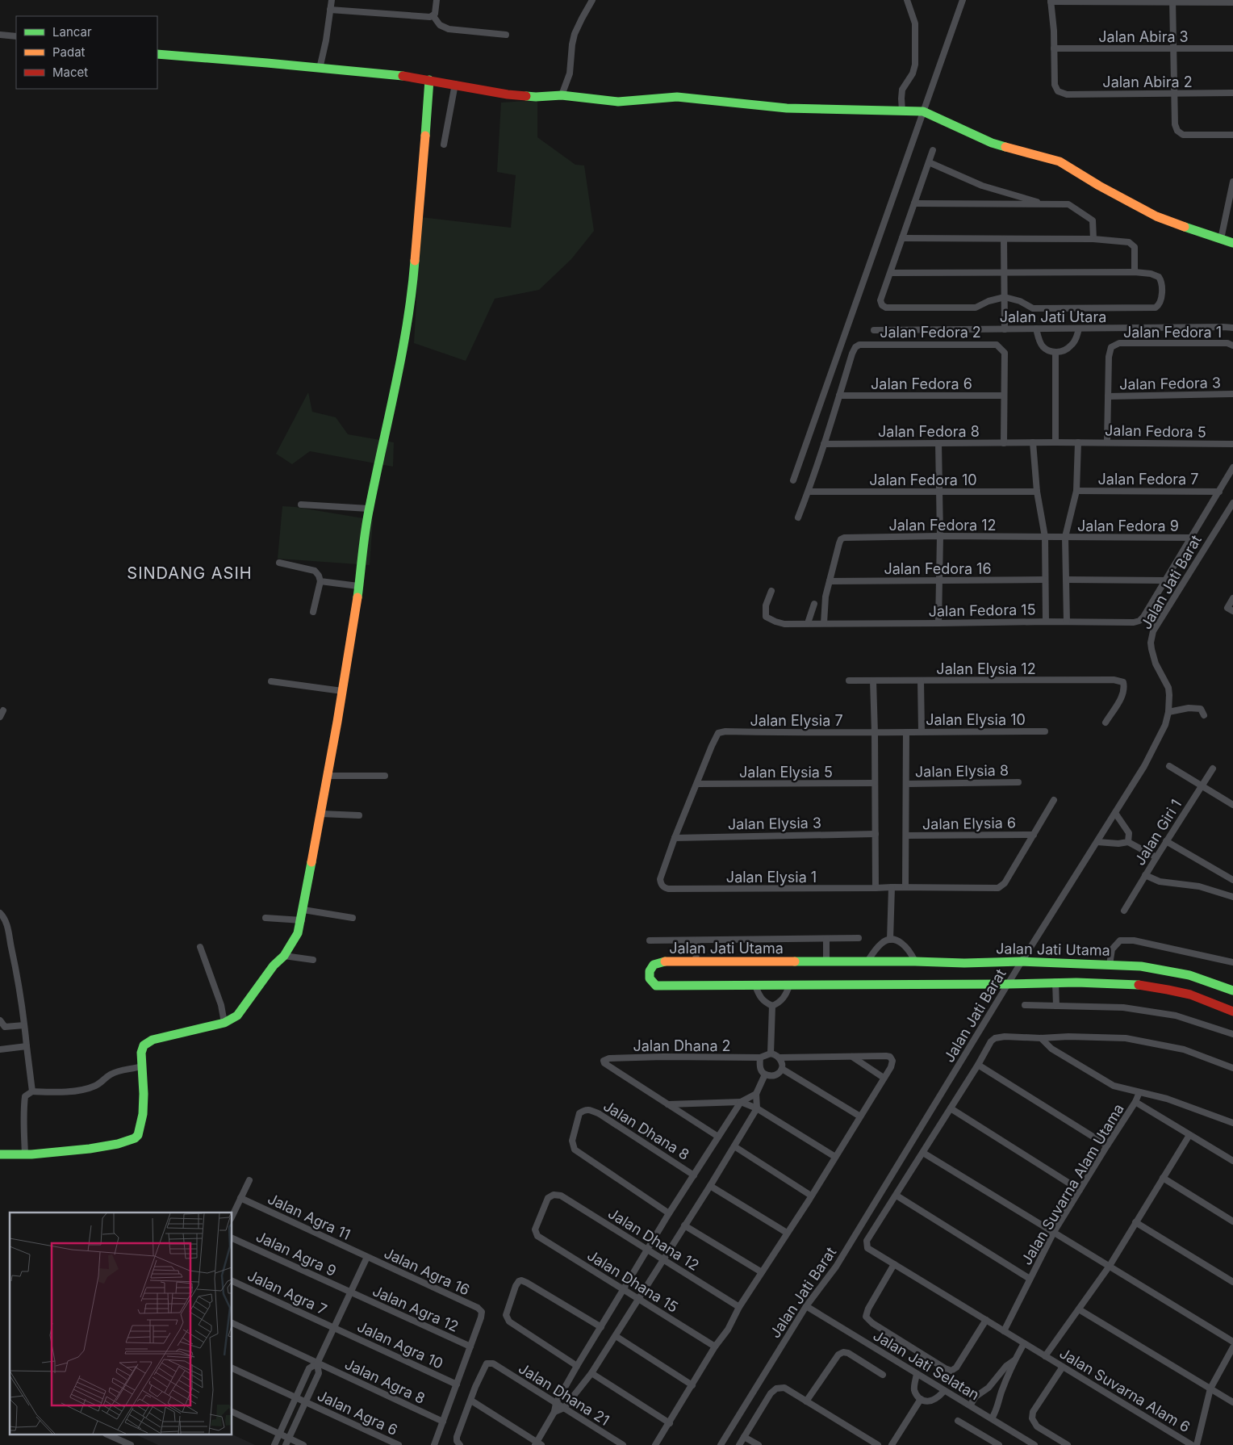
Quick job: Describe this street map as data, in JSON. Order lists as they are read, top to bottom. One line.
{"streets":{"street":["Jalan Abira 3","Jalan Abira 2","Jalan Jati Utara","Jalan Fedora 2","Jalan Fedora 1","Jalan Fedora 6","Jalan Fedora 3","Jalan Fedora 8","Jalan Fedora 5","Jalan Fedora 7","Jalan Fedora 10","Jalan Fedora 12","Jalan Fedora 9","Jalan Fedora 16","Jalan Jati Barat","Jalan Fedora 15","Jalan Elysia 12","Jalan Elysia 10","Jalan Elysia 7","Jalan Elysia 8","Jalan Elysia 5","Jalan Elysia 3","Jalan Elysia 6","Jalan Giri 1","Jalan Elysia 1","Jalan Jati Utama","Jalan Dhana 2","Jalan Dhana 8","Jalan Suvarna Alam Utama","Jalan Agra 11","Jalan Dhana 12","Jalan Agra 9","Jalan Agra 16","Jalan Dhana 15","Jalan Agra 7","Jalan Agra 12","Jalan Agra 10","Jalan Jati Selatan","Jalan Agra 8","Jalan Suvarna Alam 6","Jalan Dhana 21","Jalan Agra 6"]},"crossings":[["Jalan Abira 3","Jalan Abira 2"],["Jalan Fedora 2","Jalan Fedora 6"],["Jalan Fedora 2","Jalan Fedora 8"],["Jalan Fedora 1","Jalan Fedora 3"],["Jalan Fedora 1","Jalan Fedora 5"],["Jalan Fedora 8","Jalan Fedora 5"],["Jalan Fedora 12","Jalan Fedora 9"],["Jalan Fedora 12","Jalan Fedora 16"],["Jalan Jati Barat","Jalan Jati Utama"],["Jalan Jati Barat","Jalan Jati Selatan"],["Jalan Elysia 10","Jalan Elysia 7"],["Jalan Elysia 7","Jalan Elysia 5"],["Jalan Elysia 3","Jalan Elysia 1"],["Jalan Elysia 6","Jalan Elysia 1"],["Jalan Suvarna Alam Utama","Jalan Suvarna Alam 6"],["Jalan Agra 11","Jalan Agra 16"],["Jalan Dhana 12","Jalan Dhana 15"],["Jalan Agra 9","Jalan Agra 12"],["Jalan Agra 16","Jalan Agra 12"],["Jalan Agra 7","Jalan Agra 10"]],"districts":["SINDANG ASIH"],"legend":["Lancar","Padat","Macet"]}
